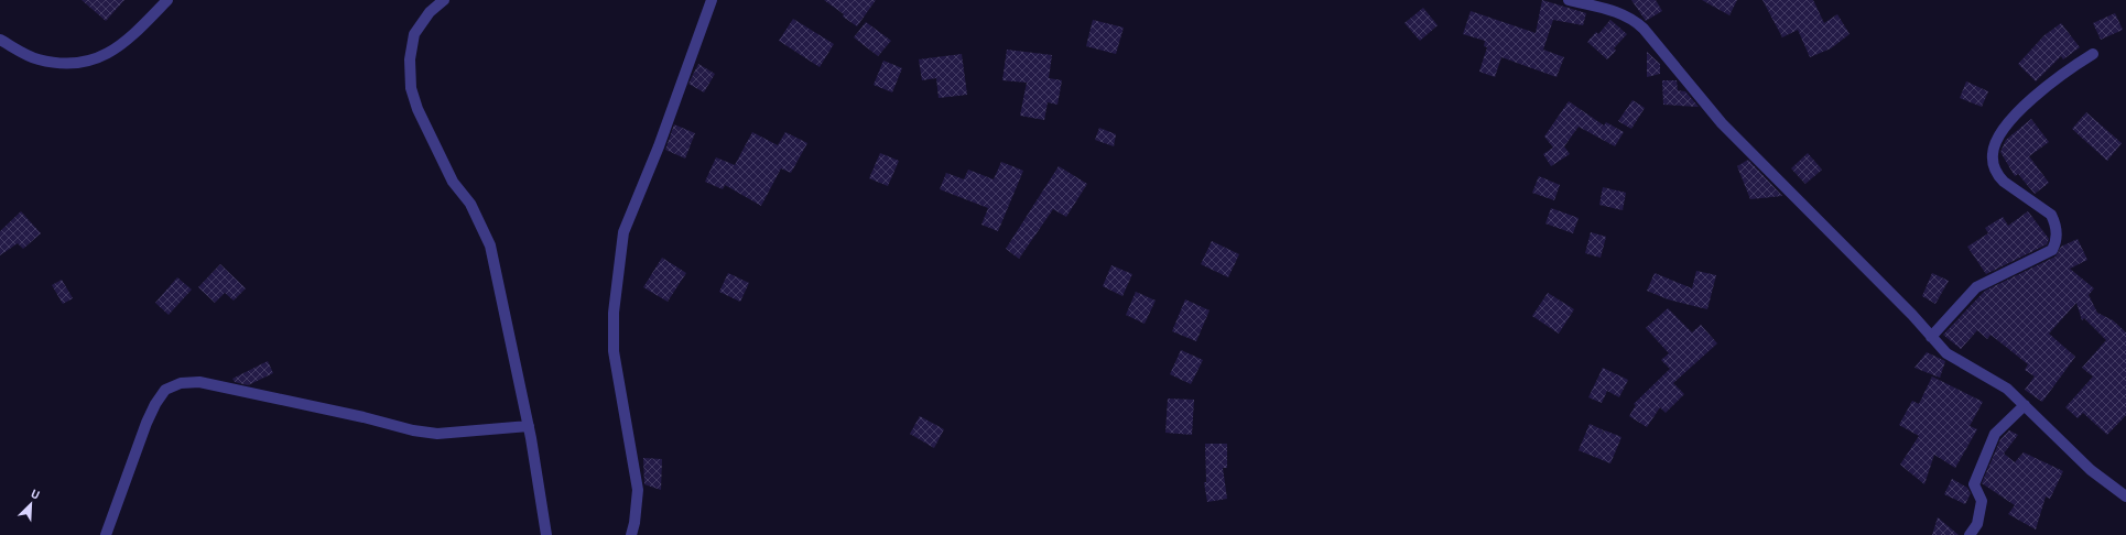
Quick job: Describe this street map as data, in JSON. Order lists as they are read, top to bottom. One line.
{"north":"top right"}
